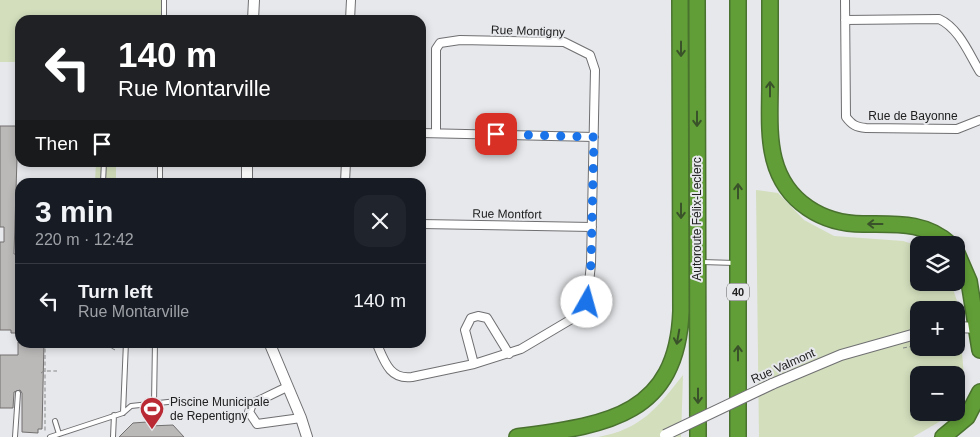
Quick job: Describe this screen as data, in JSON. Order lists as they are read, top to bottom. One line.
{"streets":{"highway":["Autoroute Félix-Leclerc","40"],"street":["Rue Montigny","Rue de Bayonne","Rue Montfort","Rue Valmont"]},"crossings":[["Rue Montigny","Rue Montfort"]],"places":{"sports":["Piscine Municipale de Repentigny"]},"page":{"turn":["140 m","Rue Montarville"],"then":"Then","heading":["3 min","220 m · 12:42"],"map_buttons":["+","−"],"list":[{"name":"Turn left","note":"Rue Montarville","value":"140 m"}]}}
